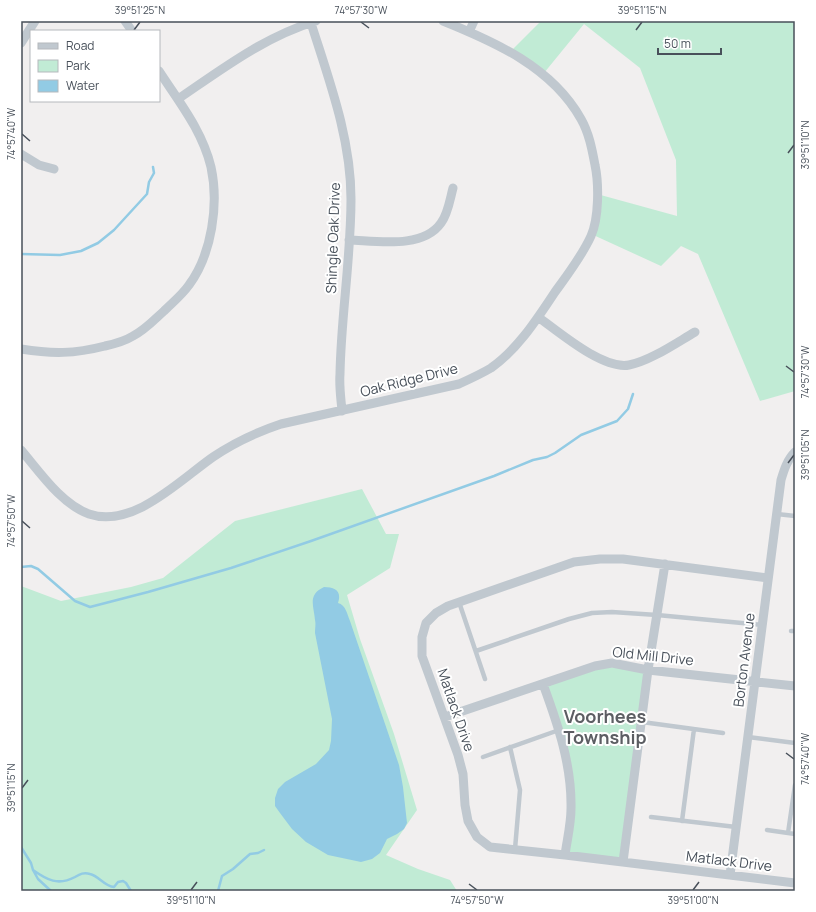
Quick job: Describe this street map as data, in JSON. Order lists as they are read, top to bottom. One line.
{"streets":{"street":["Shingle Oak Drive","Oak Ridge Drive","Old Mill Drive","Borton Avenue","Matlack Drive"]},"crossings":[["Shingle Oak Drive","Oak Ridge Drive"],["Old Mill Drive","Borton Avenue"],["Old Mill Drive","Matlack Drive"],["Borton Avenue","Matlack Drive"]],"districts":["Voorhees Township"],"legend":["Road","Park","Water"],"scale_bar":"50 m","coordinates":["39°51'25\"N","74°57'30\"W","39°51'15\"N","74°57'40\"W","39°51'10\"N","39°51'05\"N","74°57'50\"W","39°51'00\"N"]}
